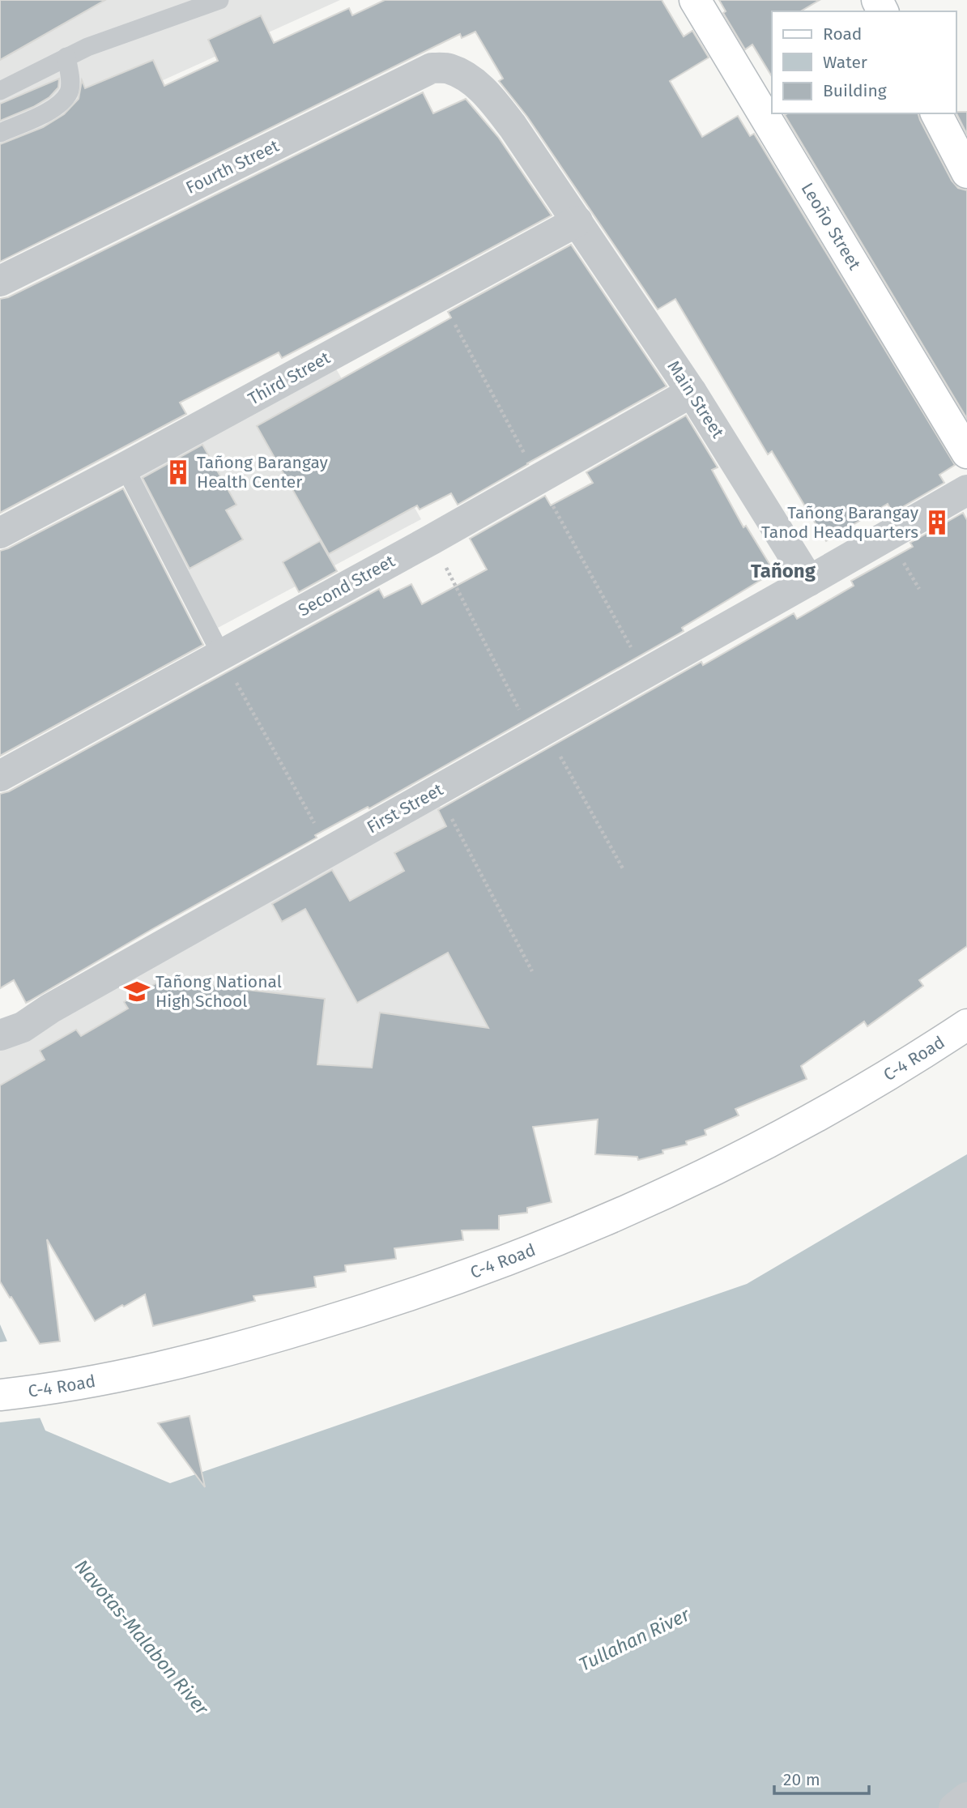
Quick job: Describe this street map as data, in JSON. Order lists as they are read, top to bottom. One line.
{"streets":{"main road":["Leoño Street","C-4 Road"],"street":["Fourth Street","Third Street","Main Street","Second Street","First Street"]},"crossings":[["Fourth Street","Main Street"],["Third Street","Main Street"],["Main Street","Second Street"],["Main Street","First Street"]],"districts":["Tañong"],"water":["Navotas-Malabon River","Tullahan River"],"places":{"building":["Tañong Barangay Health Center","Tañong Barangay Tanod Headquarters"],"school or university":["Tañong National High School"]},"legend":["Road","Water","Building"],"scale_bar":"20 m"}
